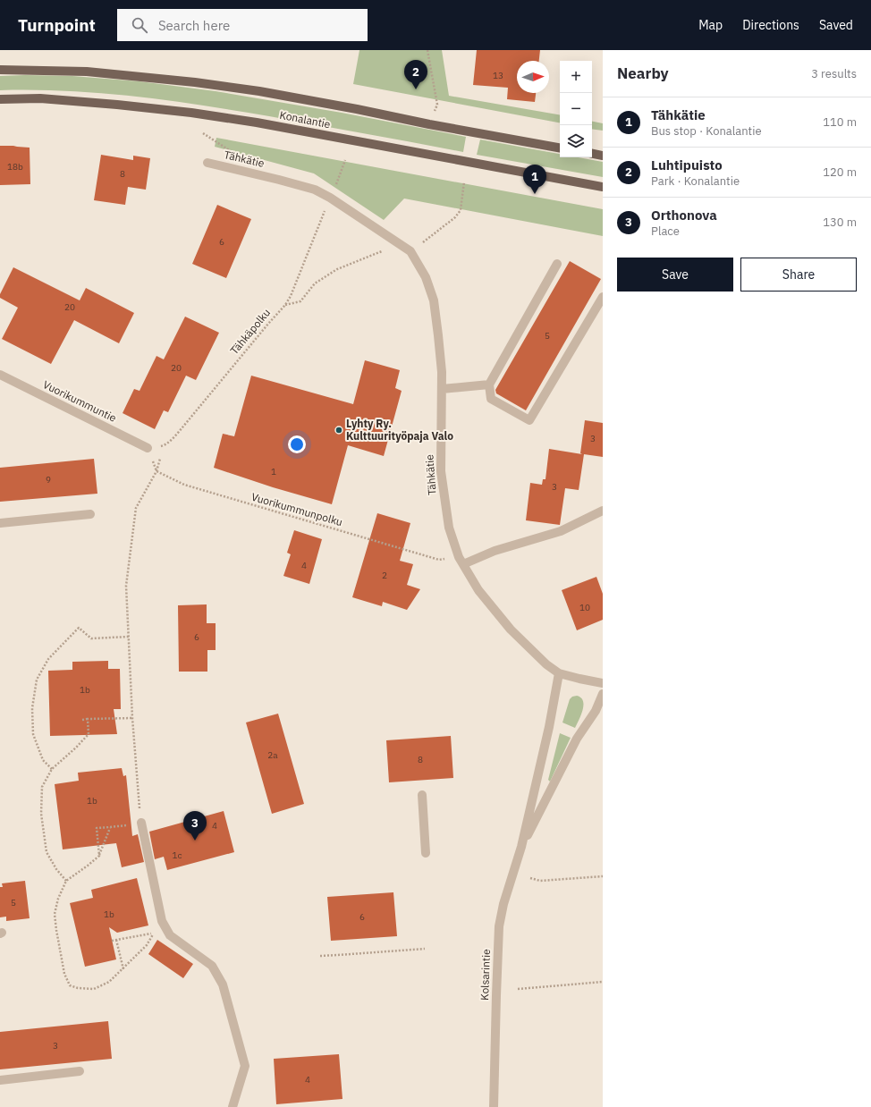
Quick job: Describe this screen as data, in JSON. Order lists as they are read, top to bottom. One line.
{"streets":{"main road":["Konalantie"],"street":["Tähkätie","Vuorikummuntie","Kolsarintie"],"path":["Tähkäpolku","Vuorikummunpolku"]},"crossings":[["Tähkätie","Tähkäpolku"],["Tähkätie","Vuorikummunpolku"],["Tähkätie","Kolsarintie"],["Tähkäpolku","Vuorikummuntie"]],"places":["Lyhty Ry. Kulttuurityöpaja Valo"],"house_numbers":["13","18b","8","6","20","5","20","3","1","9","3","4","2","10","6","1b","2a","8","1b","4","1c","5","1b","6","3","4"],"north":"right","page":{"header":"Turnpoint","search":"Search here","nav":["Map","Directions","Saved"],"heading":["Nearby","3 results"],"pins":["2","1","3"],"map_buttons":["+","−"],"list":[{"mark":"1","name":"Tähkätie","note":"Bus stop · Konalantie","value":"110 m"},{"mark":"2","name":"Luhtipuisto","note":"Park · Konalantie","value":"120 m"},{"mark":"3","name":"Orthonova","note":"Place","value":"130 m"}],"buttons":["Save","Share"]}}
